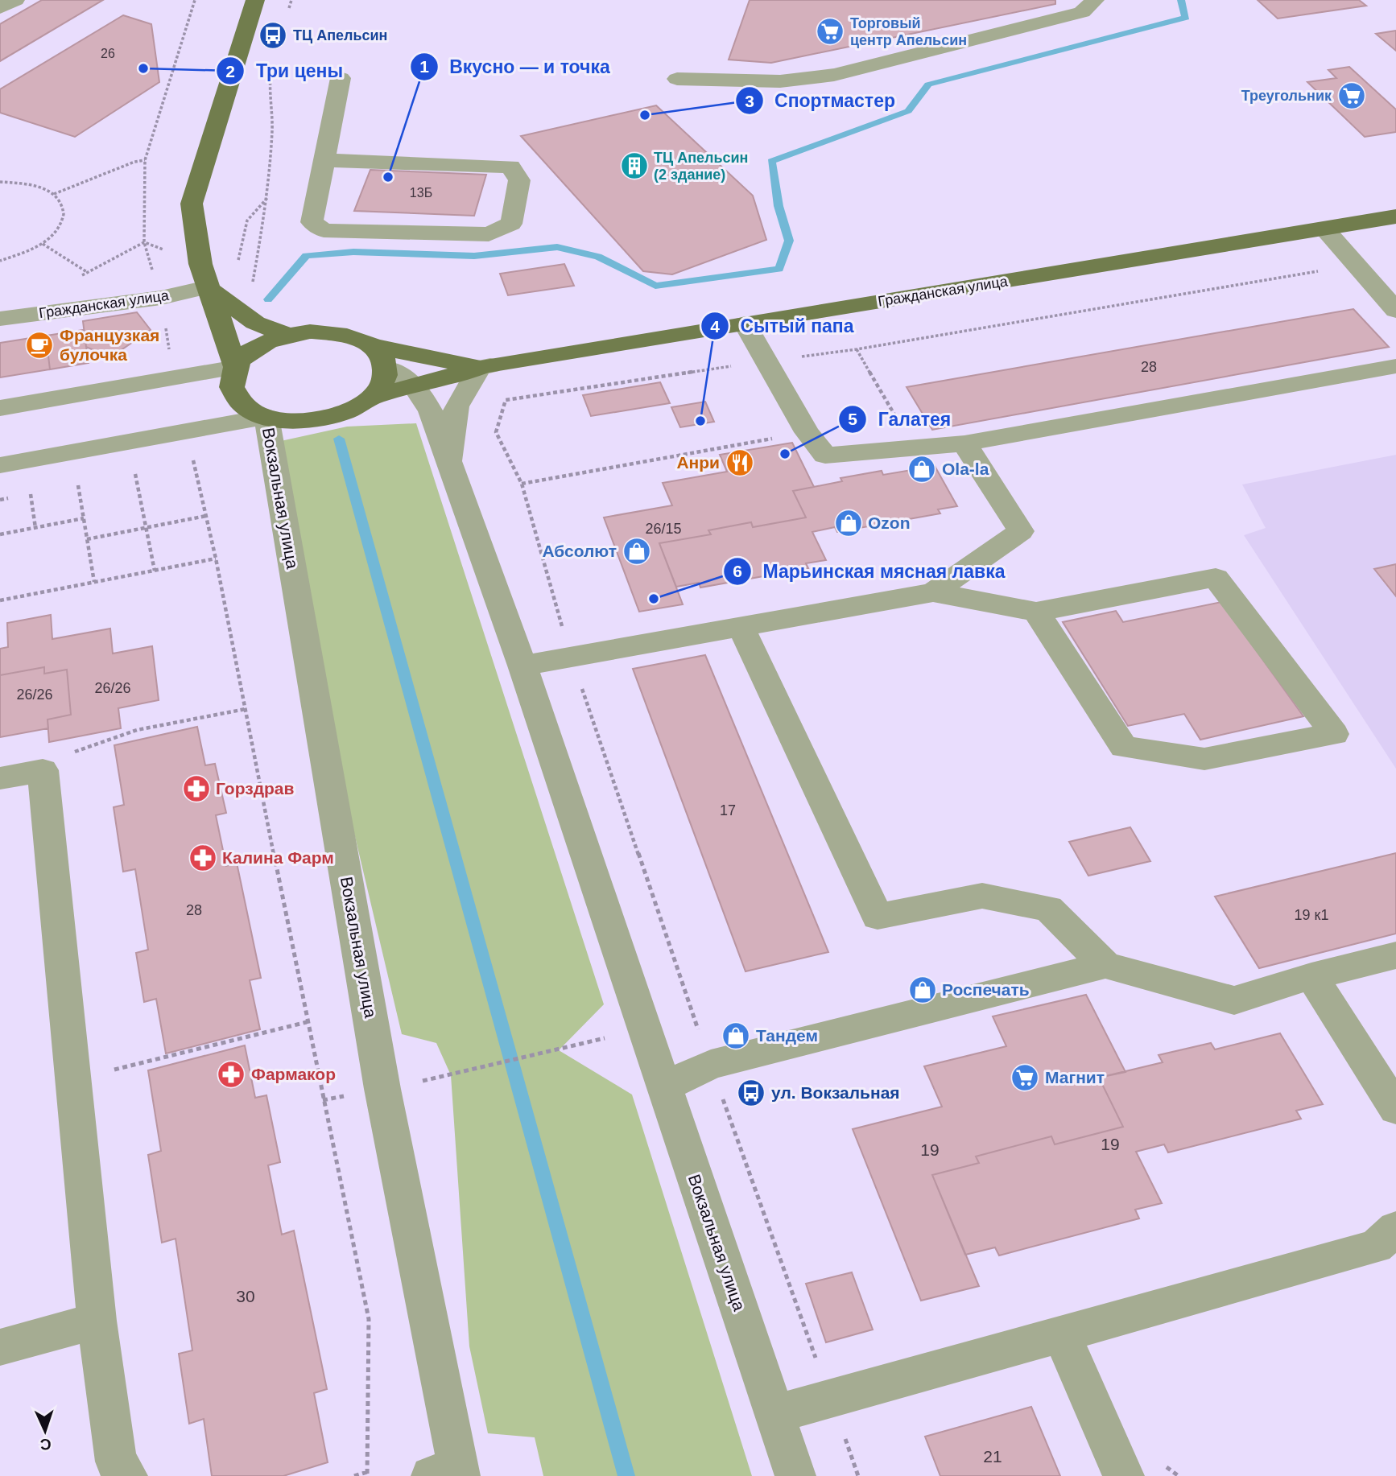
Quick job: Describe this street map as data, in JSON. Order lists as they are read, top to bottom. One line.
{"streets":{"main road":["Гражданская улица","Вокзальная улица"]},"crossings":[["Гражданская улица","Вокзальная улица"]],"places":{"supermarket":["Торговый центр Апельсин","Треугольник","Магнит"],"bus stop":["ТЦ Апельсин","ул. Вокзальная"],"other":["Три цены","Спортмастер","Вкусно — и точка","Сытый папа","Галатея","Марьинская мясная лавка"],"building":["ТЦ Апельсин (2 здание)"],"cafe":["Французкая булочка"],"restaurant":["Анри"],"shop":["Ola-la","Ozon","Абсолют","Роспечать","Тандем"],"pharmacy":["Горздрав","Калина Фарм","Фармакор"]},"house_numbers":["26","13Б","28","26/15","26/26","26/26","17","28","19 к1","19","19","30","21"],"north":"bottom"}
